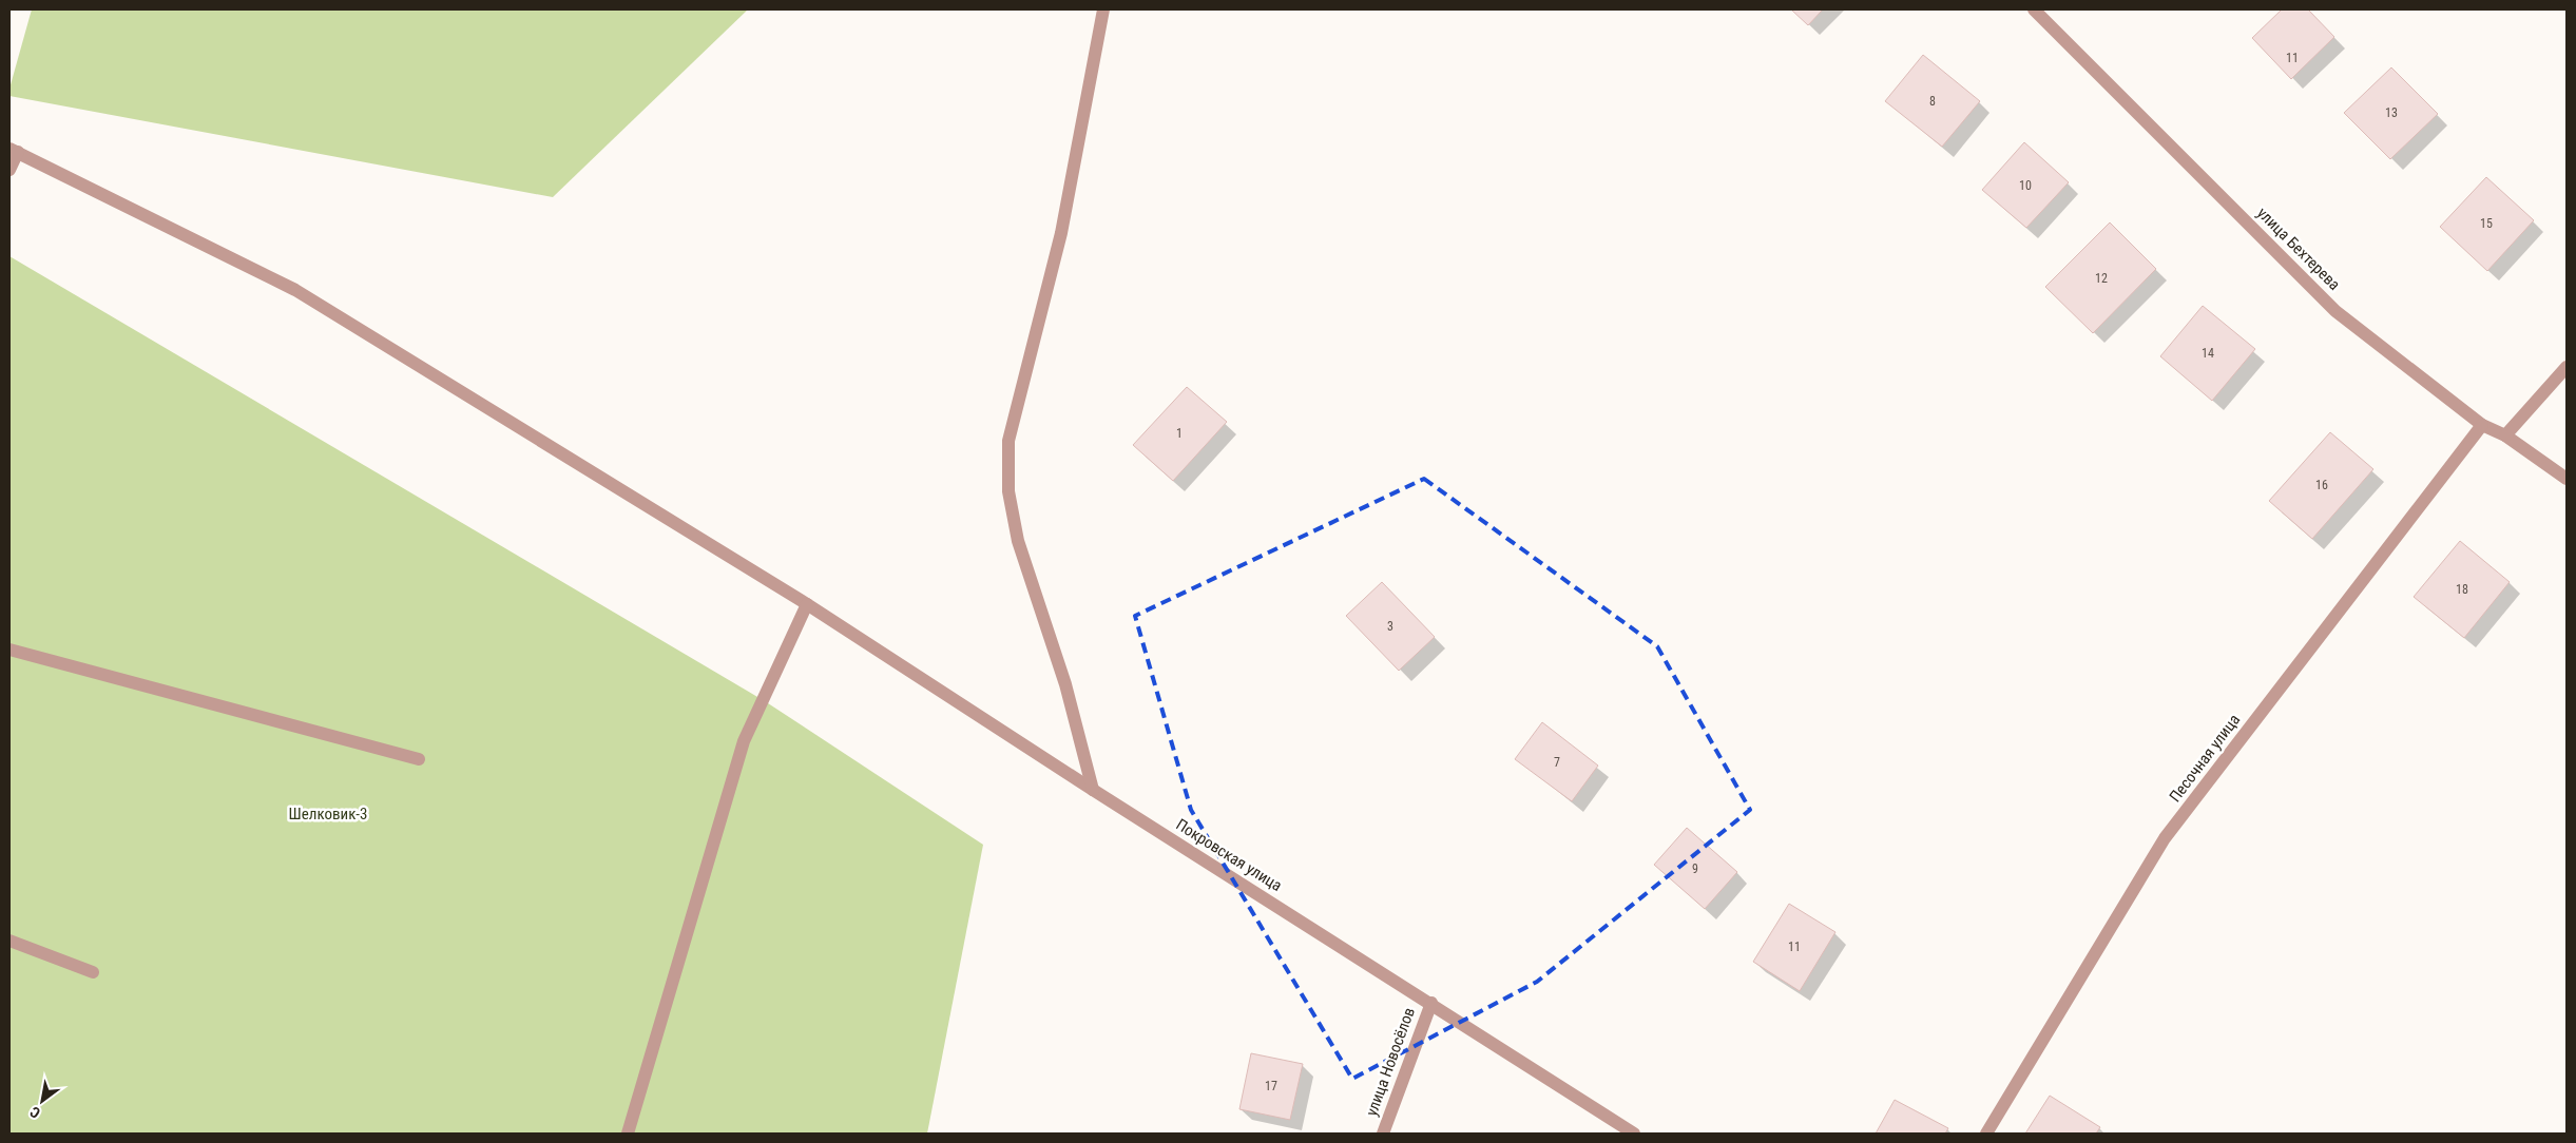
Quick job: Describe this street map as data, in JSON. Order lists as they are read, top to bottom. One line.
{"streets":{"street":["улица Бехтерева","Песочная улица","Покровская улица","улица Новосёлов"]},"crossings":[["улица Бехтерева","Песочная улица"],["Покровская улица","улица Новосёлов"]],"parks":["Шелковик-3"],"house_numbers":["11","8","13","10","15","12","14","1","16","18","3","7","9","11","17"],"north":"bottom left"}
